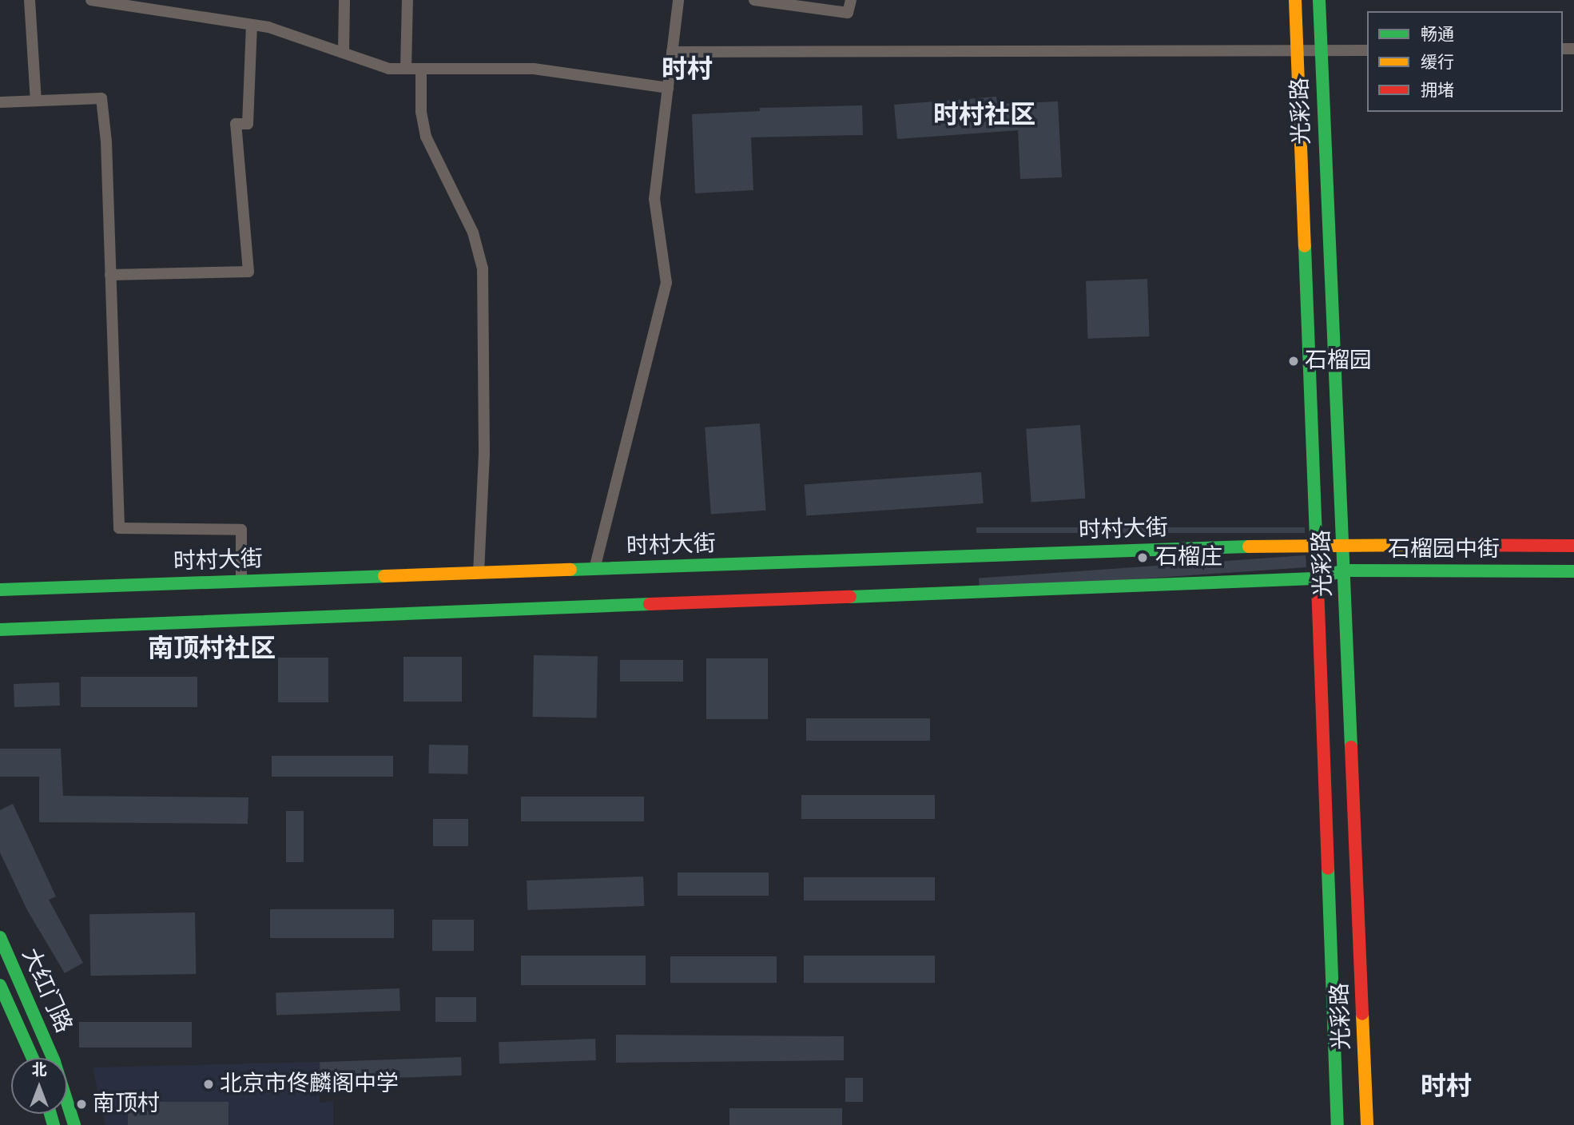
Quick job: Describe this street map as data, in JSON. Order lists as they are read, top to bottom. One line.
{"streets":{"main road":["光彩路","时村大街","石榴园中街","大红门路"]},"crossings":[["光彩路","时村大街"],["光彩路","石榴园中街"],["时村大街","石榴园中街"]],"districts":["时村","时村社区","南顶村社区","时村"],"places":["石榴园","石榴庄","北京市佟麟阁中学","南顶村"],"legend":["畅通","缓行","拥堵"],"north":"top"}
